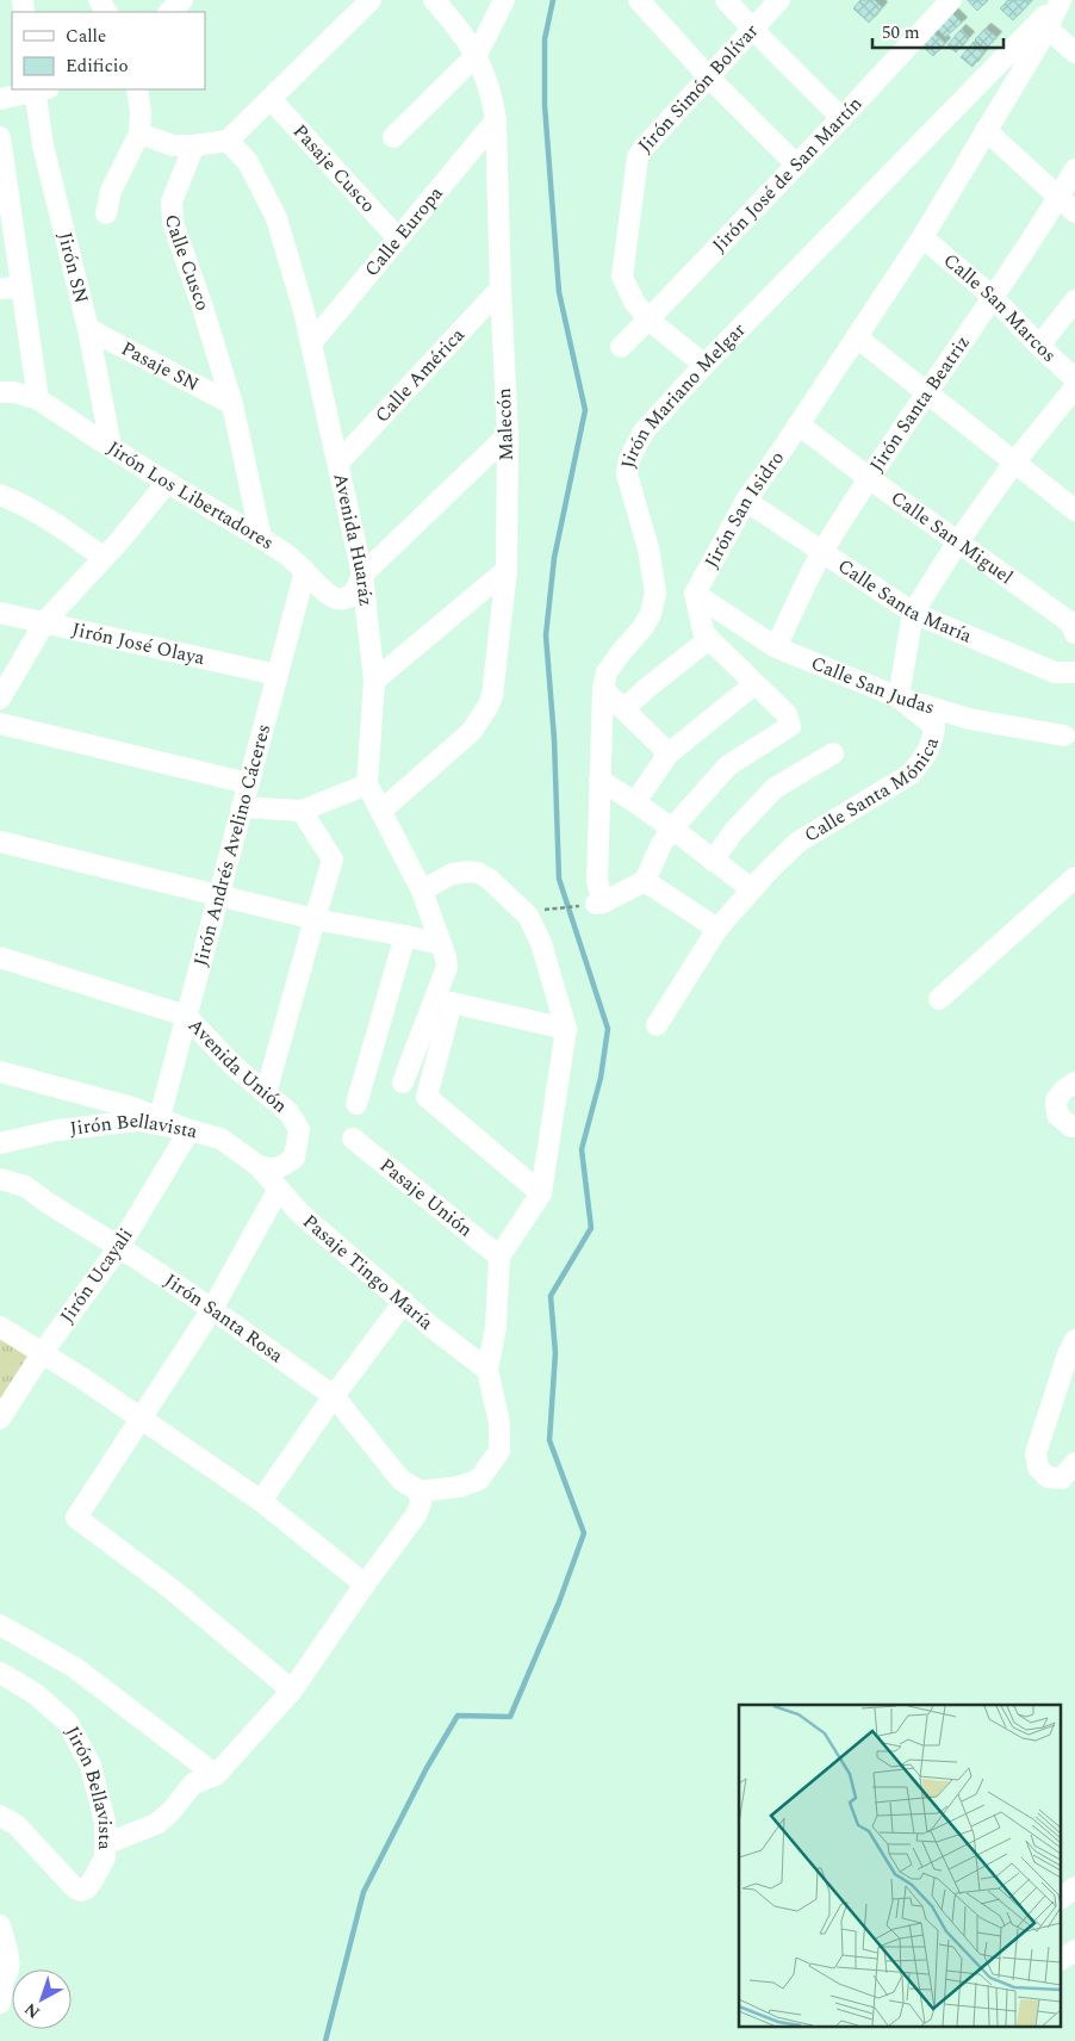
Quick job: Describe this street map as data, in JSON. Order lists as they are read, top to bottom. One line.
{"streets":{"street":["Jirón Simón Bolívar","Pasaje Cusco","Jirón José de San Martín","Calle Europa","Calle Cusco","Jirón SN","Calle San Marcos","Pasaje SN","Calle América","Jirón Mariano Melgar","Jirón Santa Beatriz","Malecón","Jirón Los Libertadores","Jirón San Isidro","Calle San Miguel","Avenida Huaráz","Calle Santa María","Jirón José Olaya","Calle San Judas","Calle Santa Mónica","Jirón Andrés Avelino Cáceres","Avenida Unión","Jirón Bellavista","Pasaje Unión","Pasaje Tingo María","Jirón Ucayali","Jirón Santa Rosa"]},"crossings":[["Jirón Simón Bolívar","Jirón José de San Martín"],["Jirón Simón Bolívar","Jirón Mariano Melgar"],["Pasaje Cusco","Calle Europa"],["Calle Europa","Malecón"],["Calle Europa","Avenida Huaráz"],["Calle Cusco","Pasaje SN"],["Calle Cusco","Jirón Los Libertadores"],["Jirón SN","Pasaje SN"],["Jirón SN","Jirón Los Libertadores"],["Calle San Marcos","Jirón Santa Beatriz"],["Calle San Marcos","Jirón San Isidro"],["Calle América","Malecón"],["Calle América","Avenida Huaráz"],["Jirón Mariano Melgar","Jirón San Isidro"],["Jirón Santa Beatriz","Calle San Miguel"],["Jirón Santa Beatriz","Calle Santa María"],["Jirón Santa Beatriz","Calle San Judas"],["Jirón Los Libertadores","Avenida Huaráz"],["Jirón Los Libertadores","Jirón Andrés Avelino Cáceres"],["Jirón San Isidro","Calle San Miguel"],["Jirón San Isidro","Calle Santa María"],["Jirón San Isidro","Calle San Judas"],["Jirón José Olaya","Jirón Andrés Avelino Cáceres"],["Calle San Judas","Calle Santa Mónica"],["Jirón Andrés Avelino Cáceres","Avenida Unión"],["Avenida Unión","Jirón Bellavista"],["Avenida Unión","Pasaje Tingo María"],["Jirón Bellavista","Pasaje Tingo María"],["Jirón Bellavista","Jirón Ucayali"],["Pasaje Tingo María","Jirón Santa Rosa"],["Jirón Ucayali","Jirón Santa Rosa"]],"legend":["Calle","Edificio"],"scale_bar":"50 m","north":"bottom left"}
